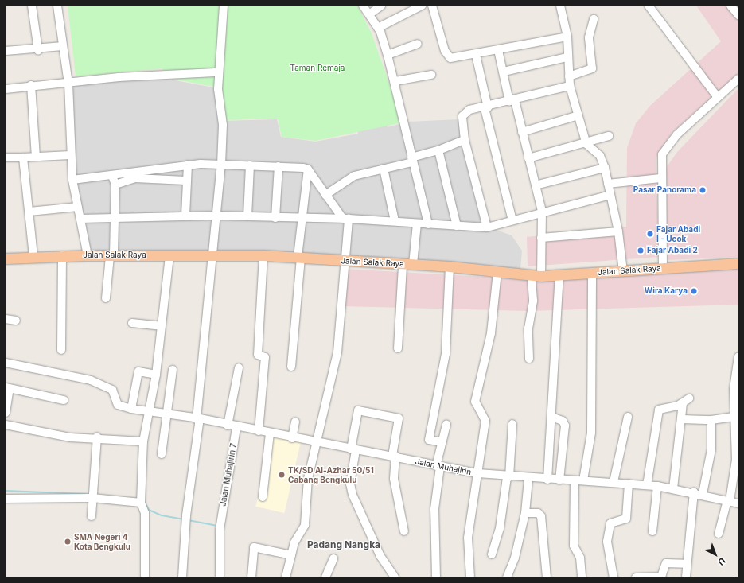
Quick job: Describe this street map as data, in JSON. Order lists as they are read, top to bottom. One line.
{"streets":{"main road":["Jalan Salak Raya"],"street":["Jalan Muhajirin","Jalan Muhajirin 7"]},"crossings":[["Jalan Muhajirin","Jalan Muhajirin 7"]],"districts":["Padang Nangka"],"parks":["Taman Remaja"],"places":["Pasar Panorama","Fajar Abadi I - Ucok","Fajar Abadi 2","Wira Karya","TK/SD Al-Azhar 50/51 Cabang Bengkulu","SMA Negeri 4 Kota Bengkulu"],"north":"bottom right"}
